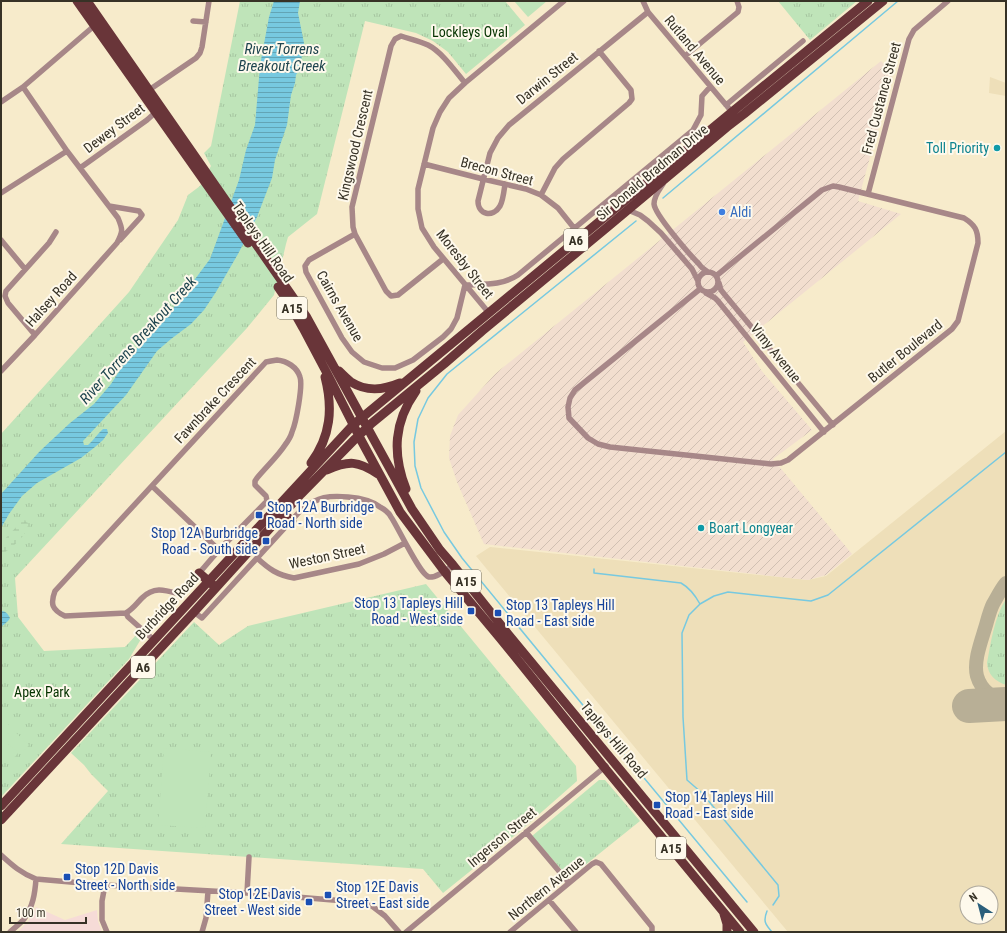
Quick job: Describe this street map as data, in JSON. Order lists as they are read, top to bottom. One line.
{"streets":{"main road":["Sir Donald Bradman Drive","A6","Tapleys Hill Road","A15","Burbridge Road"],"street":["Rutland Avenue","Darwin Street","Fred Custance Street","Dewey Street","Kingswood Crescent","Brecon Street","Moresby Street","Halsey Road","Cairns Avenue","Butler Boulevard","Vimy Avenue","Fawnbrake Crescent","Weston Street","Ingerson Street","Northern Avenue"]},"crossings":[["Rutland Avenue","Darwin Street"],["Rutland Avenue","Sir Donald Bradman Drive"],["Darwin Street","Brecon Street"],["Fred Custance Street","Butler Boulevard"],["Dewey Street","Tapleys Hill Road"],["Dewey Street","Halsey Road"],["Kingswood Crescent","Moresby Street"],["Kingswood Crescent","Cairns Avenue"],["Brecon Street","Sir Donald Bradman Drive"],["Brecon Street","Moresby Street"],["Sir Donald Bradman Drive","A6"],["Sir Donald Bradman Drive","Tapleys Hill Road"],["Sir Donald Bradman Drive","Moresby Street"],["Sir Donald Bradman Drive","Cairns Avenue"],["A6","Tapleys Hill Road"],["A6","Burbridge Road"],["Tapleys Hill Road","Burbridge Road"],["Tapleys Hill Road","Ingerson Street"],["Moresby Street","Cairns Avenue"],["Butler Boulevard","Vimy Avenue"],["Weston Street","Burbridge Road"]],"water":["River Torrens Breakout Creek"],"parks":["Lockleys Oval","Apex Park"],"places":{"other":["Toll Priority","Aldi","Boart Longyear"],"transit":["Stop 12A Burbridge Road - North side","Stop 12A Burbridge Road - South side","Stop 13 Tapleys Hill Road - West side","Stop 13 Tapleys Hill Road - East side","Stop 14 Tapleys Hill Road - East side","Stop 12D Davis Street - North side","Stop 12E Davis Street - East side","Stop 12E Davis Street - West side"]},"scale_bar":"100 m","north":"top left"}
